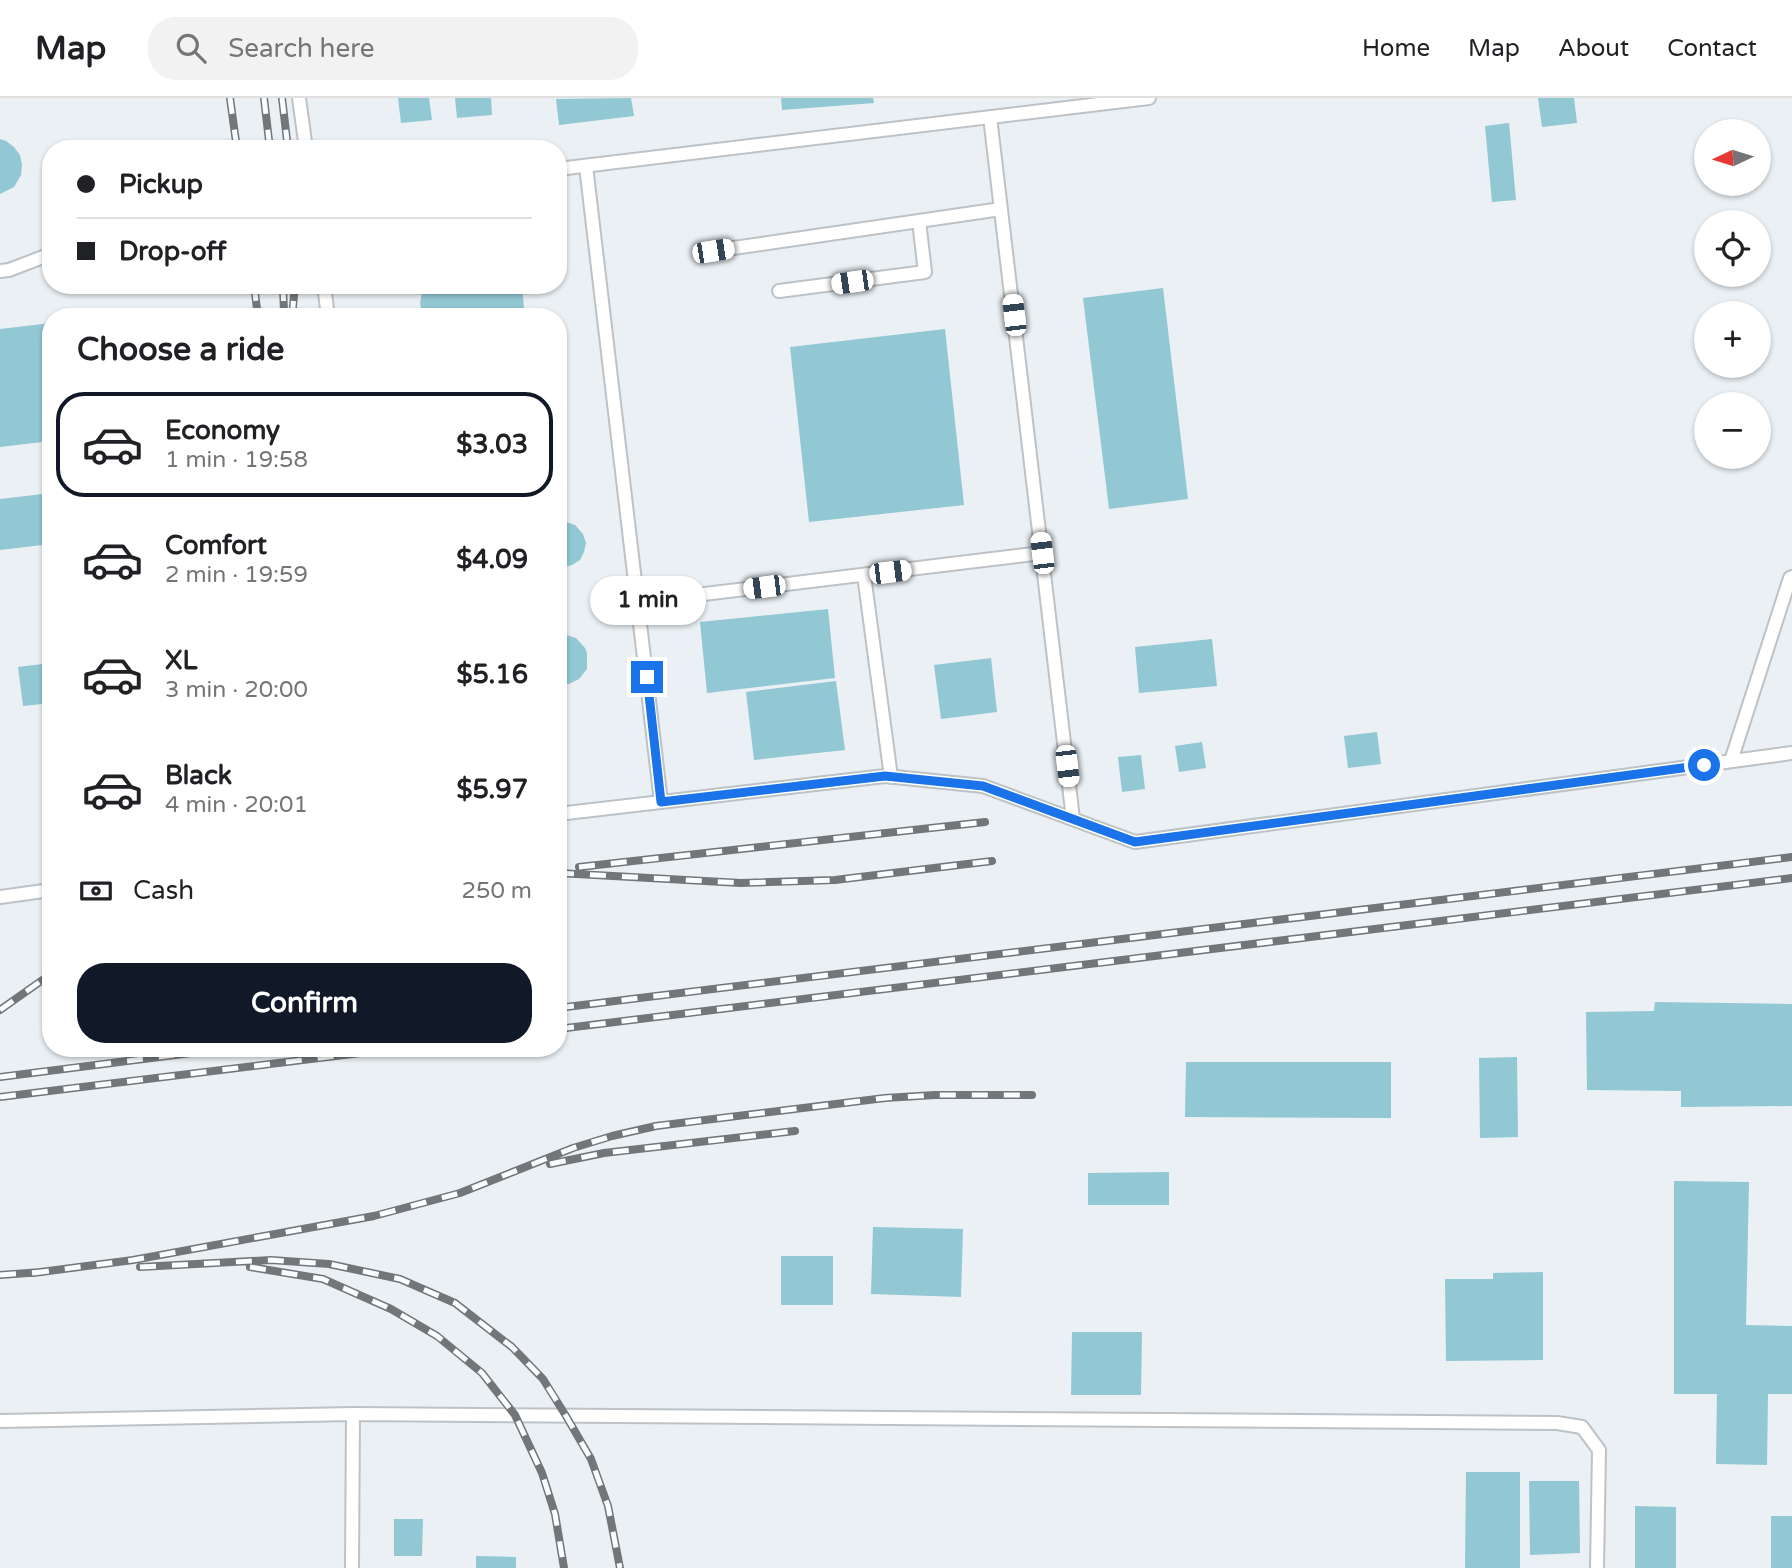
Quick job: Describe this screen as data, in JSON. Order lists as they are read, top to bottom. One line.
{"north":"left","page":{"header":"Map","search":"Search here","nav":["Home","Map","About","Contact"],"map_buttons":["+","−"],"banner":["Pickup","Drop-off"],"heading":"Choose a ride","list":[{"name":"Economy","note":"1 min · 19:58","value":"$3.03"},{"name":"Comfort","note":"2 min · 19:59","value":"$4.09"},{"name":"XL","note":"3 min · 20:00","value":"$5.16"},{"name":"Black","note":"4 min · 20:01","value":"$5.97"}],"bubble":"1 min","pay":["Cash","250 m"],"buttons":"Confirm"}}
